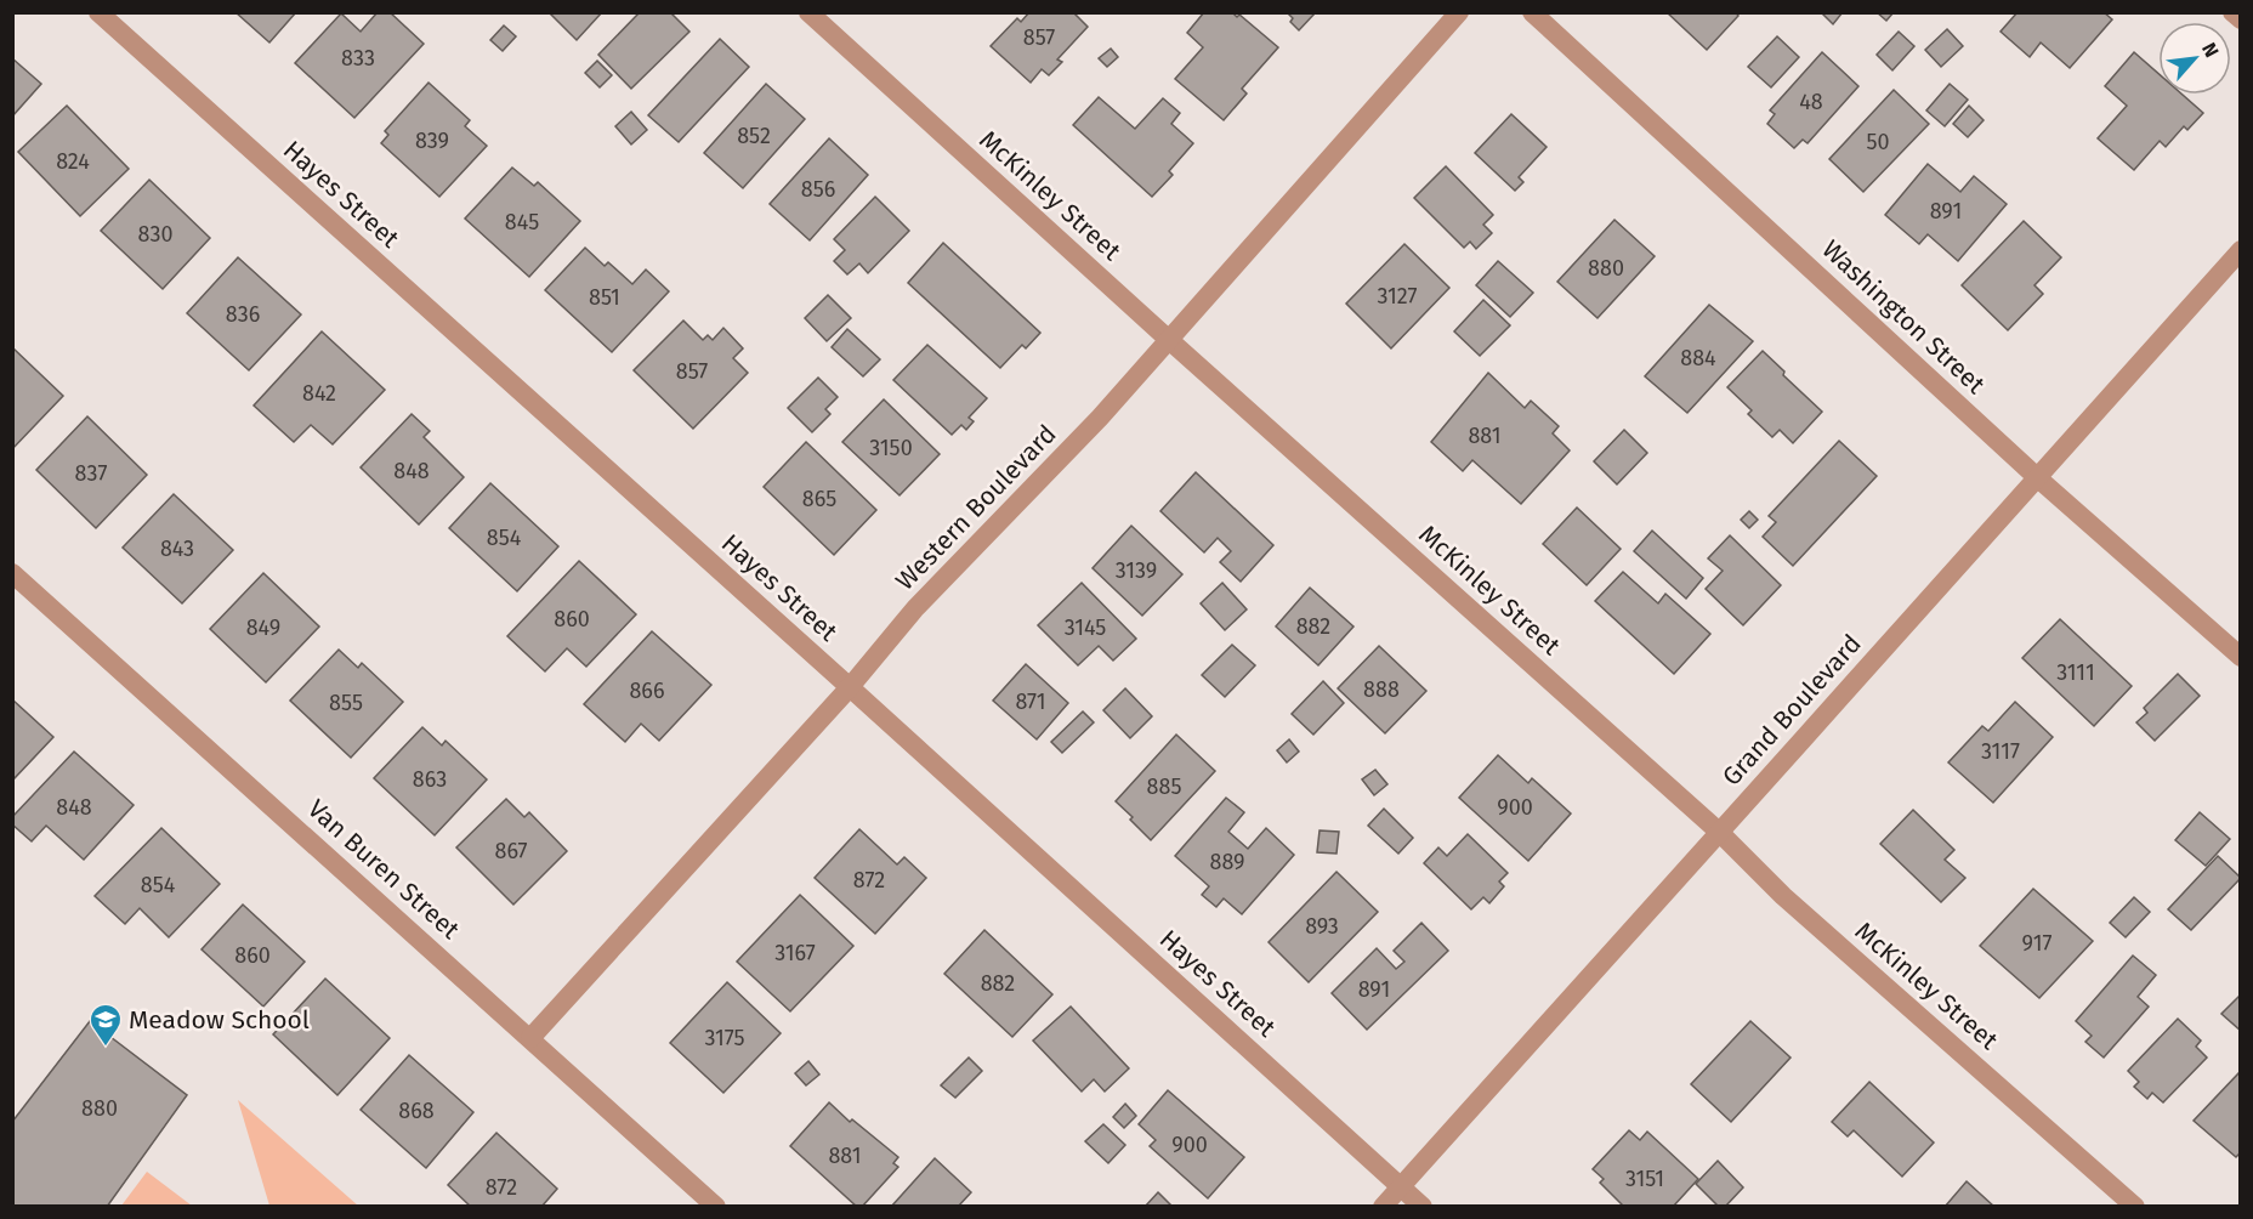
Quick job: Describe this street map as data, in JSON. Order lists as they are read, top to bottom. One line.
{"streets":{"street":["Hayes Street","McKinley Street","Washington Street","Western Boulevard","Grand Boulevard","Van Buren Street"]},"crossings":[["Hayes Street","Western Boulevard"],["Hayes Street","Grand Boulevard"],["McKinley Street","Western Boulevard"],["McKinley Street","Grand Boulevard"],["Washington Street","Grand Boulevard"],["Western Boulevard","Van Buren Street"]],"places":{"school or university":["Meadow School"]},"house_numbers":["857","833","48","852","839","50","824","856","891","845","830","880","3127","851","836","884","857","842","881","3150","848","837","865","854","843","3139","860","882","849","3145","3111","888","866","871","855","3117","863","885","848","900","867","889","872","854","893","917","3167","860","882","891","3175","880","868","900","881","3151","872"],"north":"top right"}
